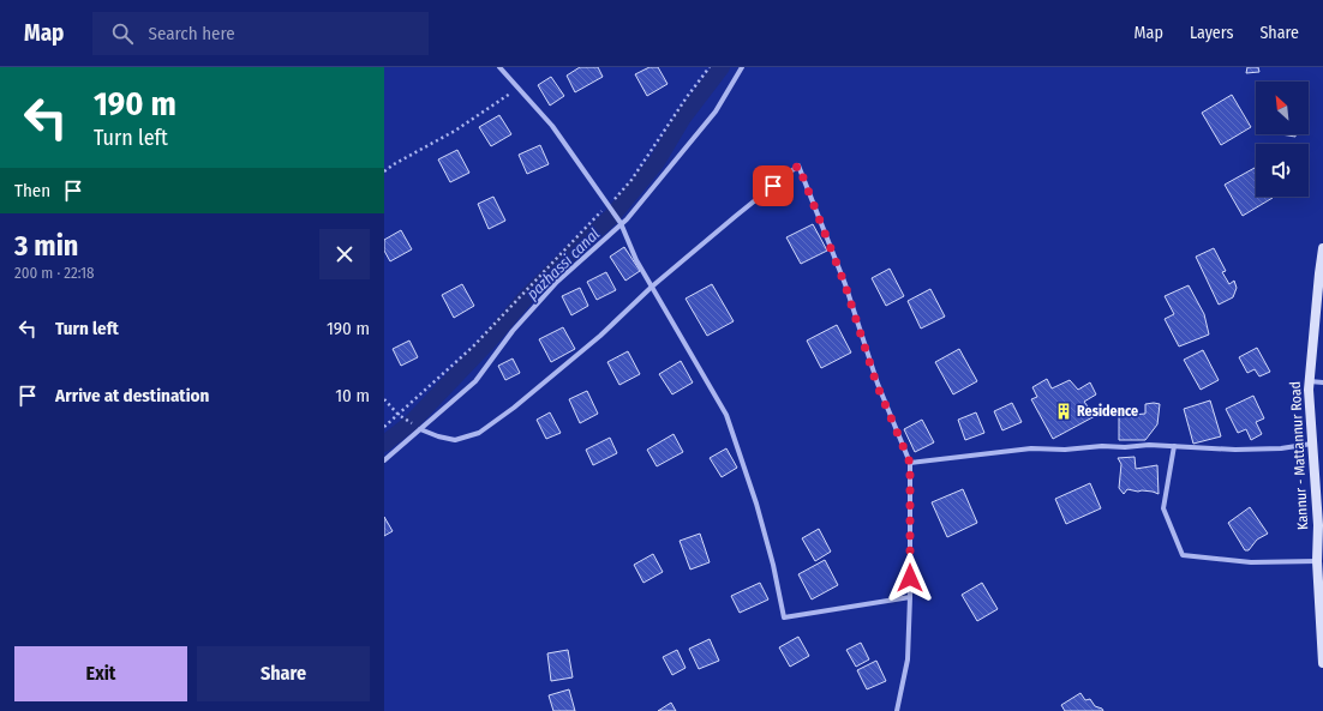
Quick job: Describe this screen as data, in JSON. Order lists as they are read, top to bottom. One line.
{"streets":{"main road":["Kannur - Mattannur Road"]},"water":["pazhassi canal"],"places":{"building":["Residence"]},"north":"top left","page":{"header":"Map","search":"Search here","nav":["Map","Layers","Share"],"turn":["190 m","Turn left"],"then":"Then","heading":["3 min","200 m · 22:18"],"list":[{"name":"Turn left","value":"190 m"},{"name":"Arrive at destination","value":"10 m"}],"buttons":["Exit","Share"]}}
